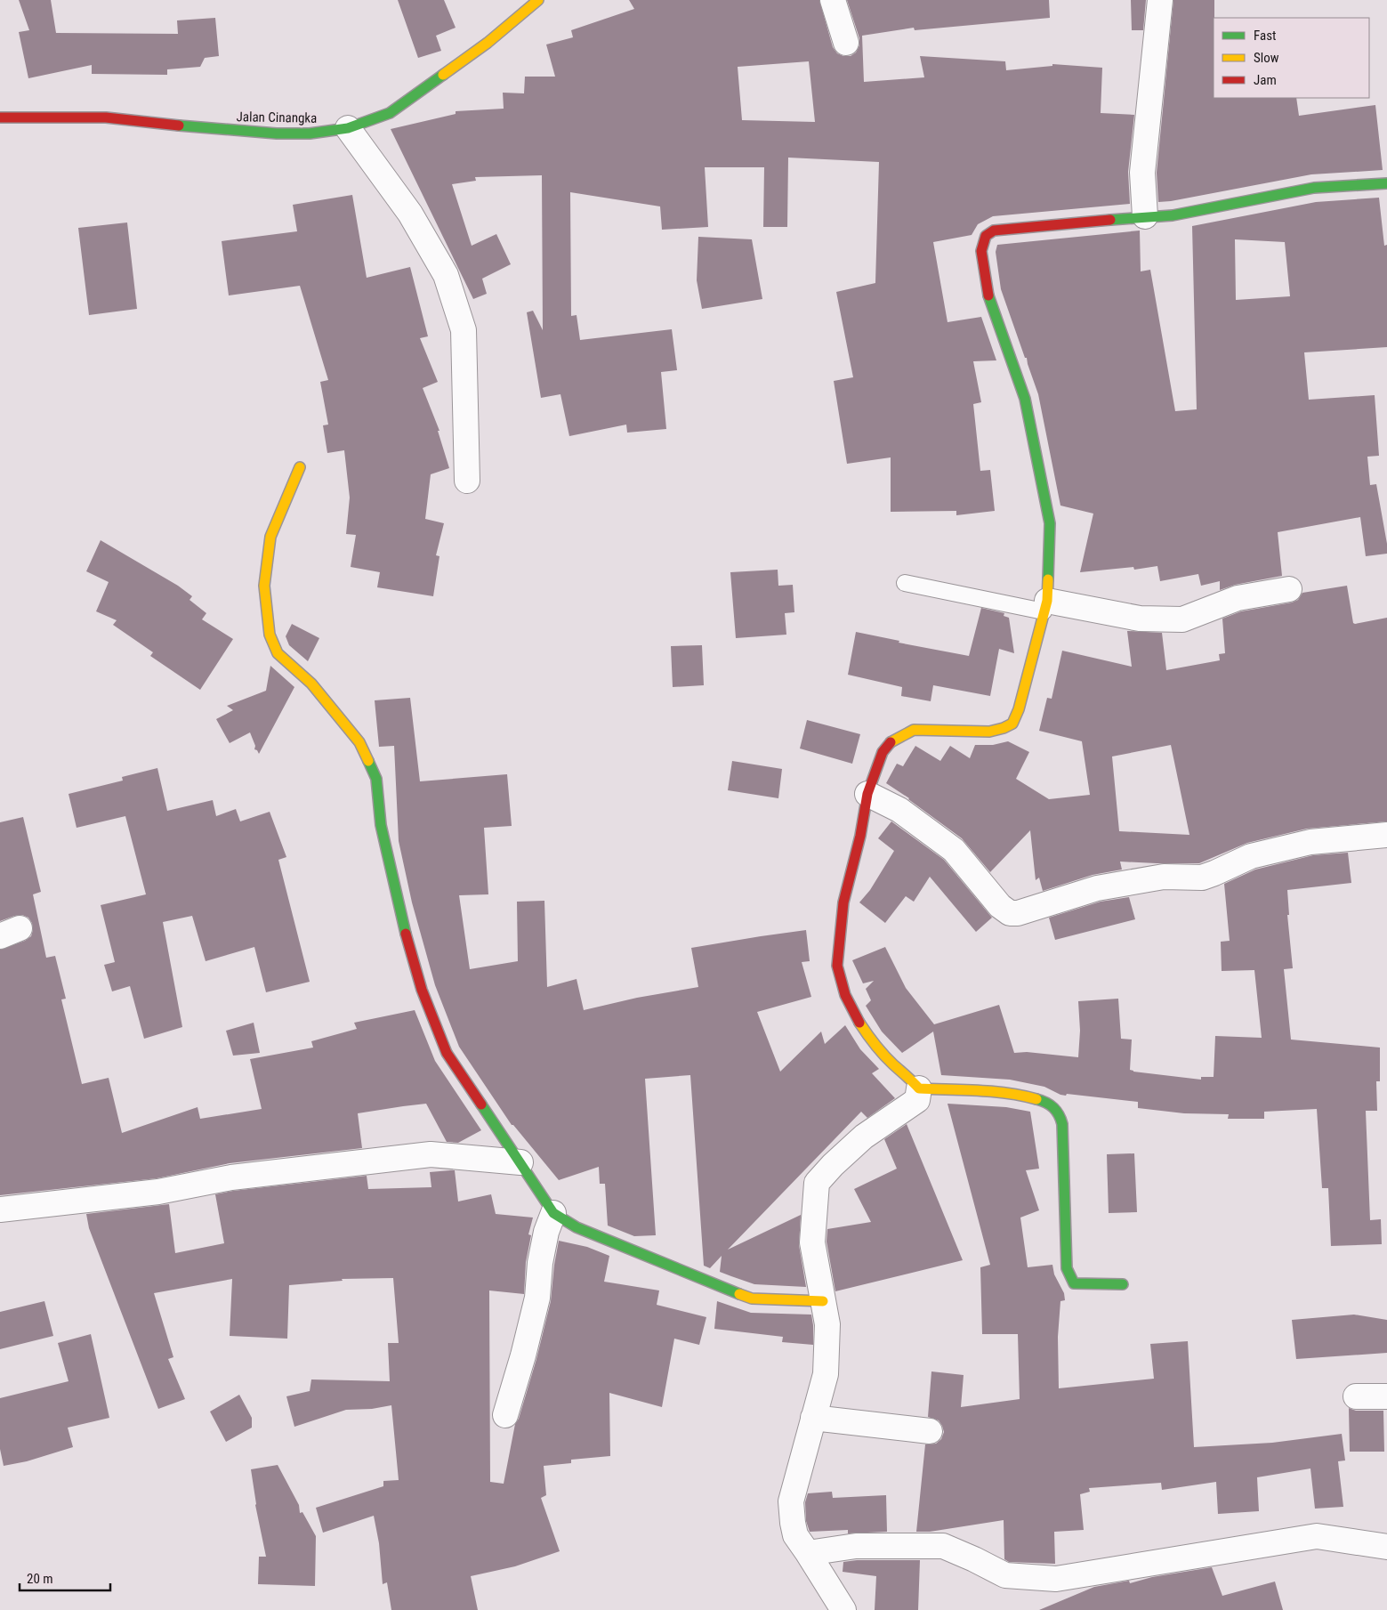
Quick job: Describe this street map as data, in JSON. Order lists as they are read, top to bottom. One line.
{"streets":{"street":["Jalan Cinangka"]},"legend":["Fast","Slow","Jam"],"scale_bar":"20 m"}
